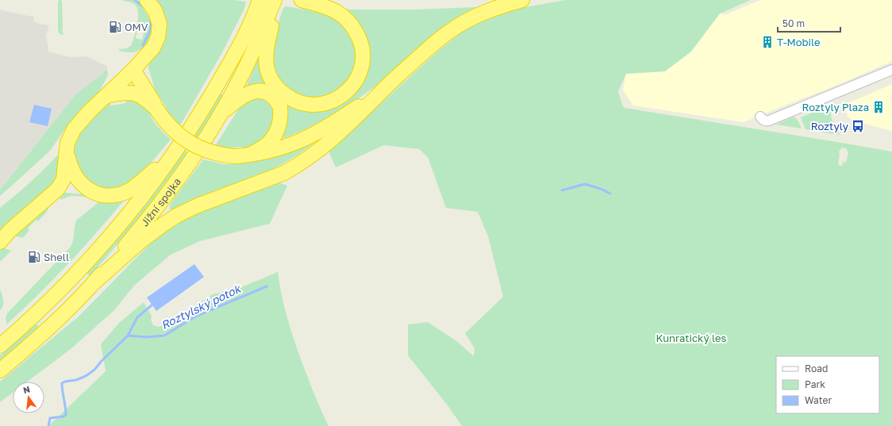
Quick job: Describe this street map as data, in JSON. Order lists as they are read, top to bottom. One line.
{"streets":{"highway":["Jižní spojka"]},"water":["Roztylský potok"],"parks":["Kunratický les"],"places":{"fuel station":["OMV","Shell"],"building":["T-Mobile","Roztyly Plaza"],"bus stop":["Roztyly"]},"legend":["Road","Park","Water"],"scale_bar":"50 m","north":"top"}
